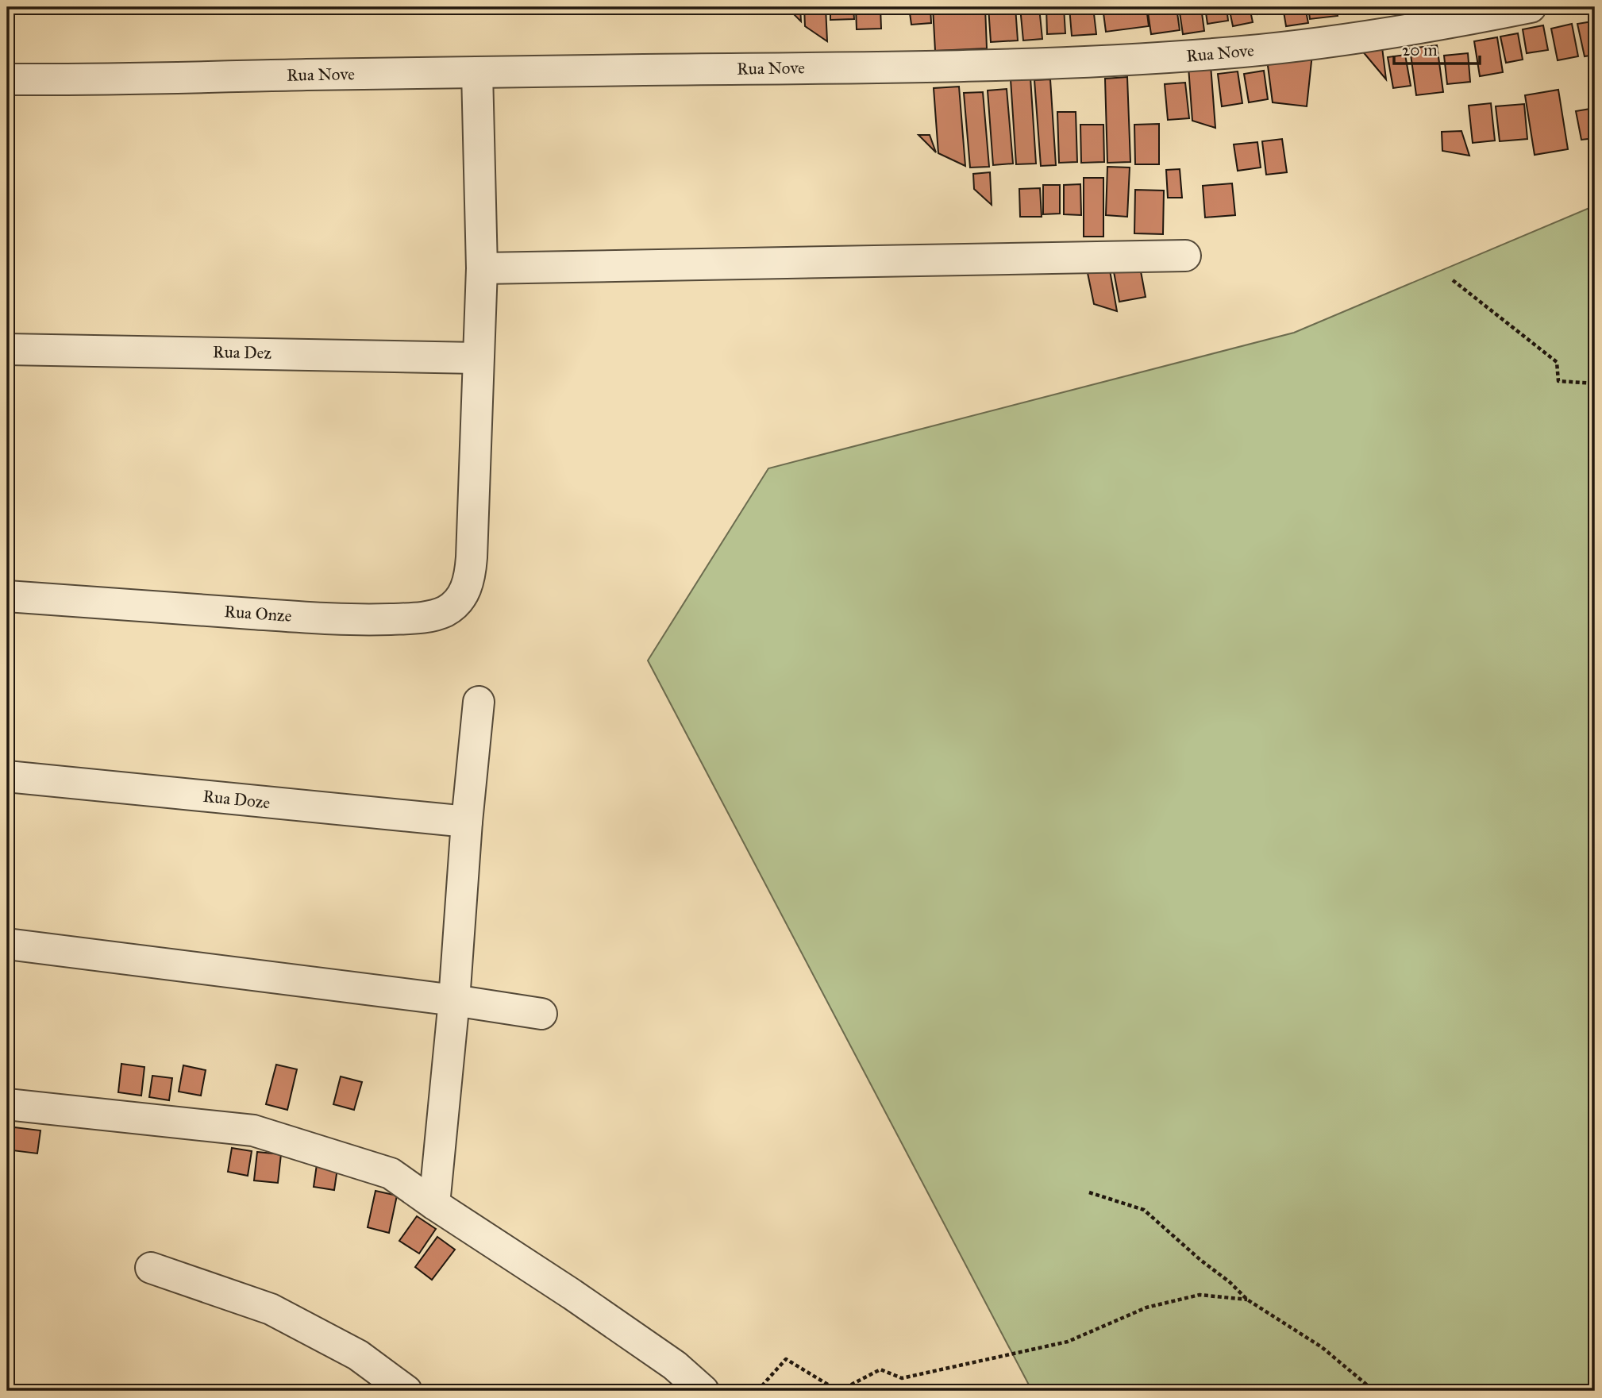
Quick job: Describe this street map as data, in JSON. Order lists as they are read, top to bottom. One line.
{"streets":{"street":["Rua Nove","Rua Dez","Rua Onze","Rua Doze"]},"crossings":[["Rua Nove","Rua Onze"],["Rua Dez","Rua Onze"]],"scale_bar":"20 m"}
